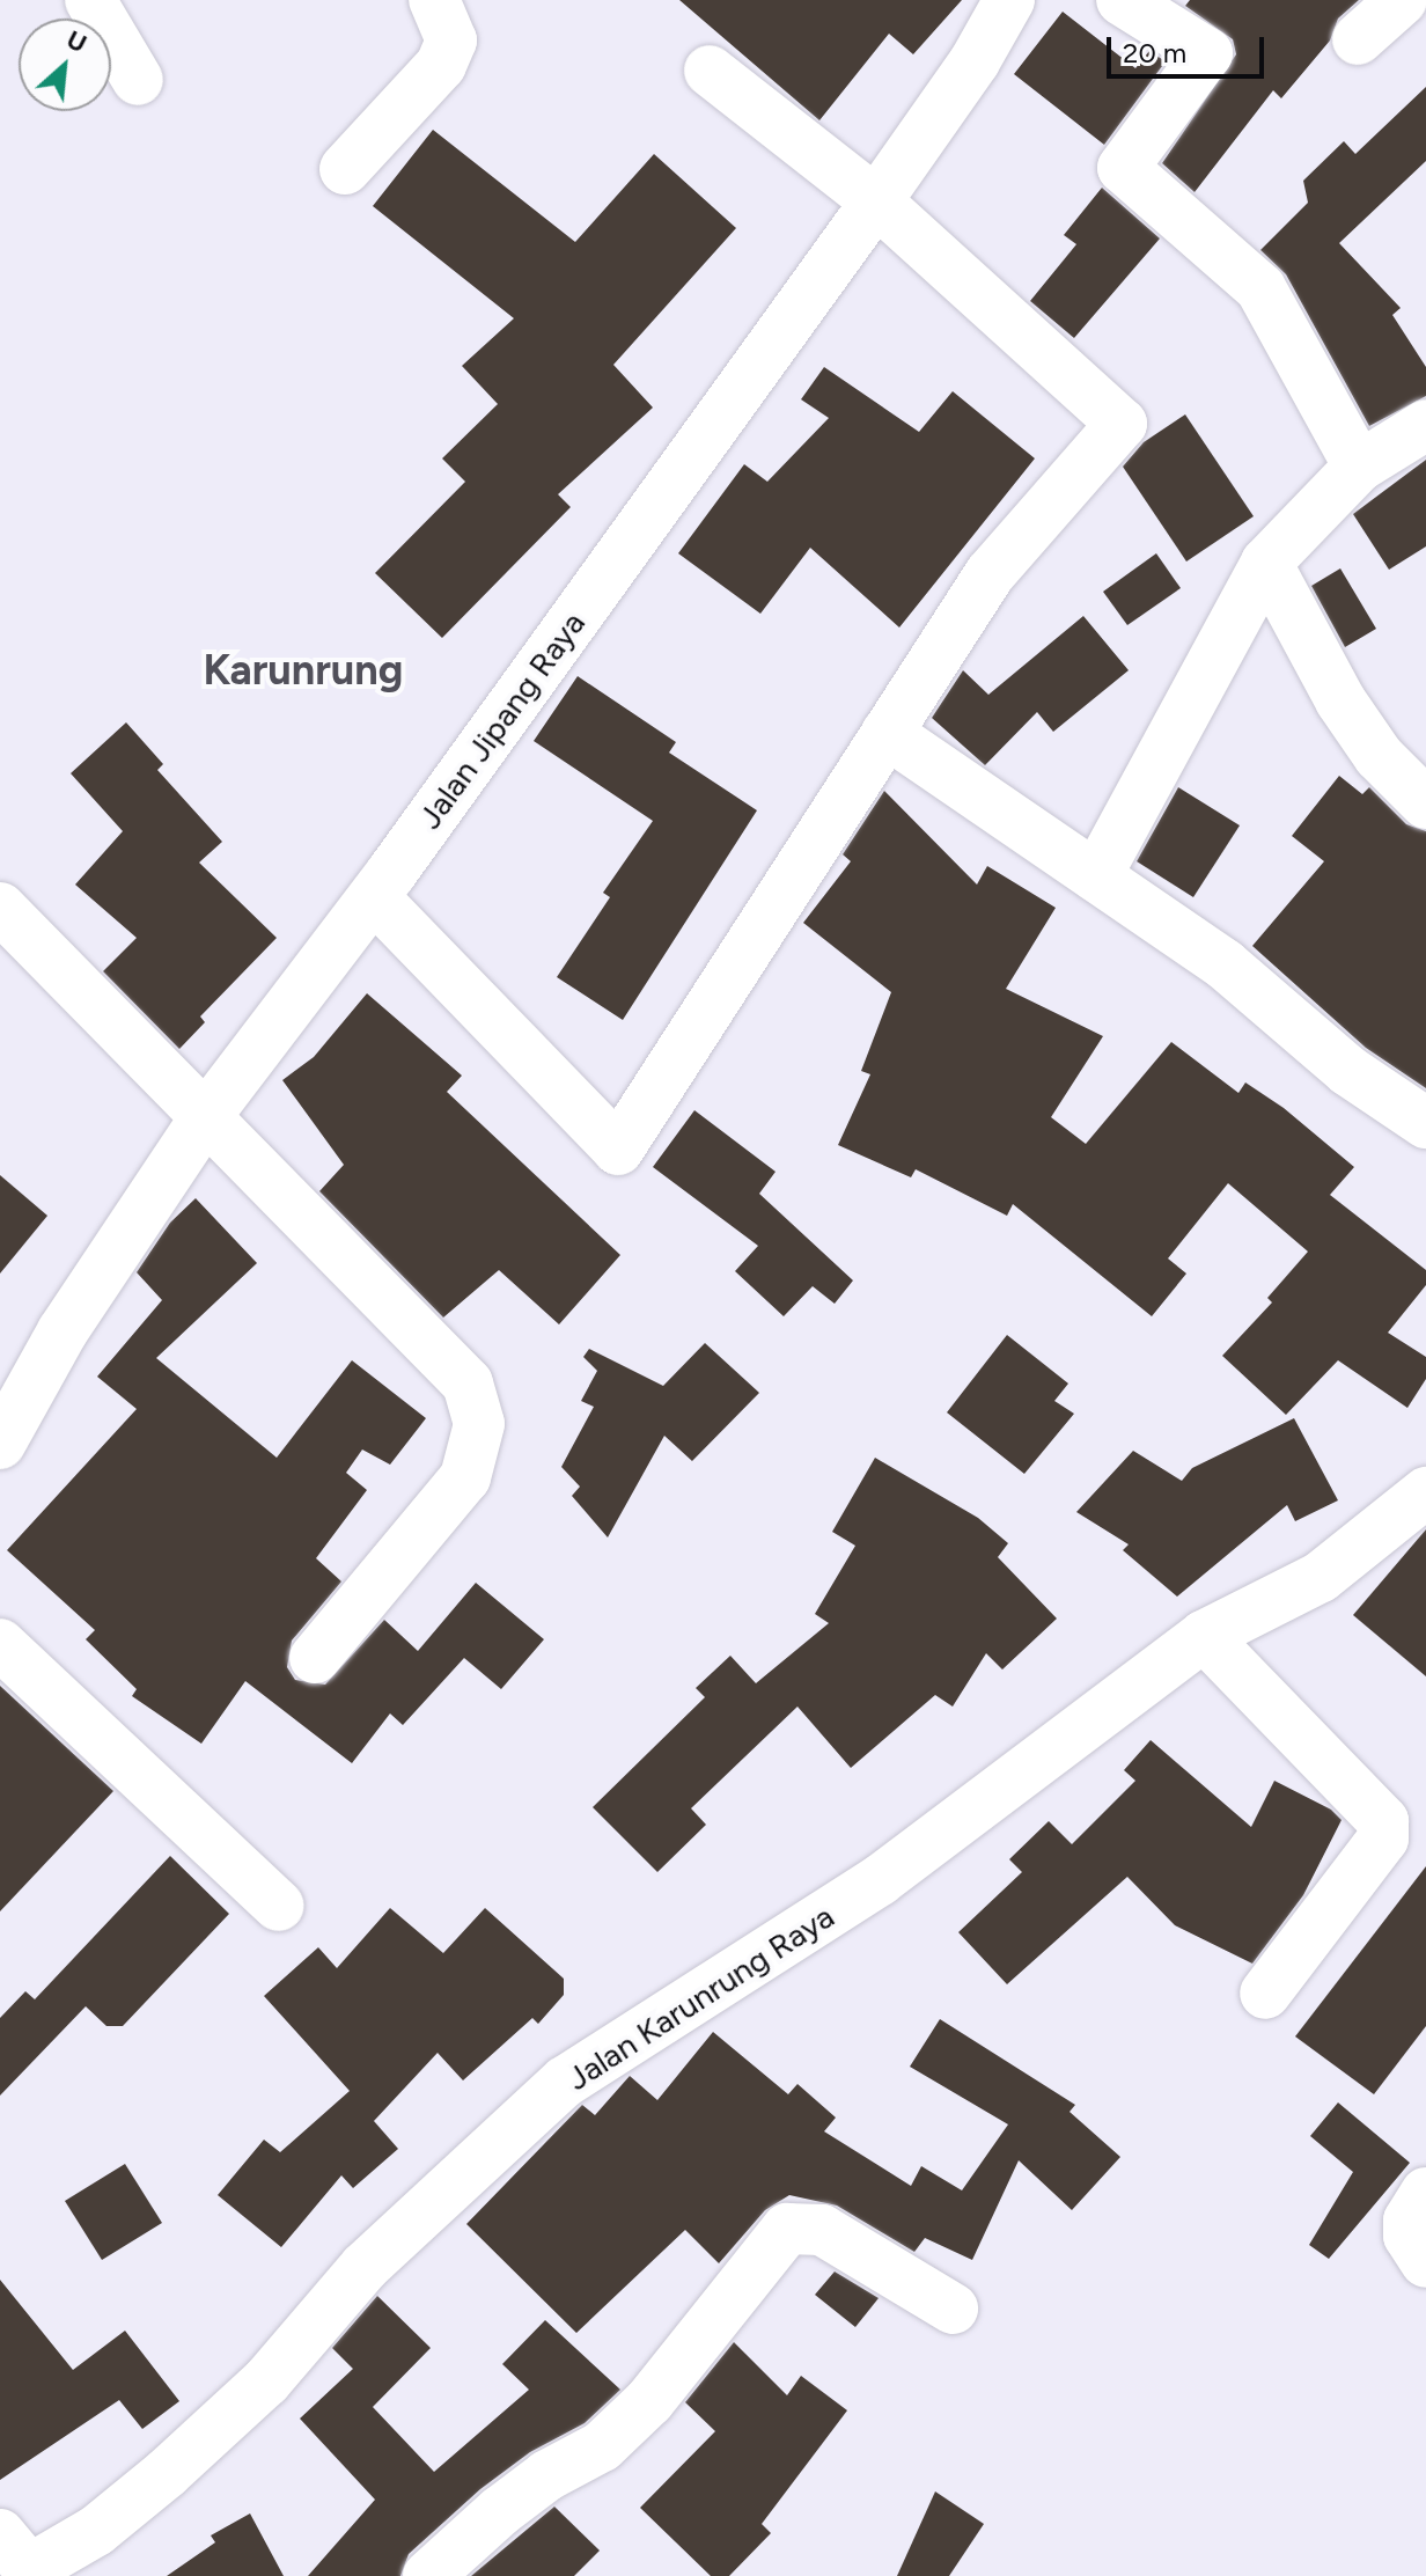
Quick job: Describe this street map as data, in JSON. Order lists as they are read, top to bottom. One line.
{"streets":{"street":["Jalan Jipang Raya","Jalan Karunrung Raya"]},"districts":["Karunrung"],"scale_bar":"20 m","north":"top right"}
